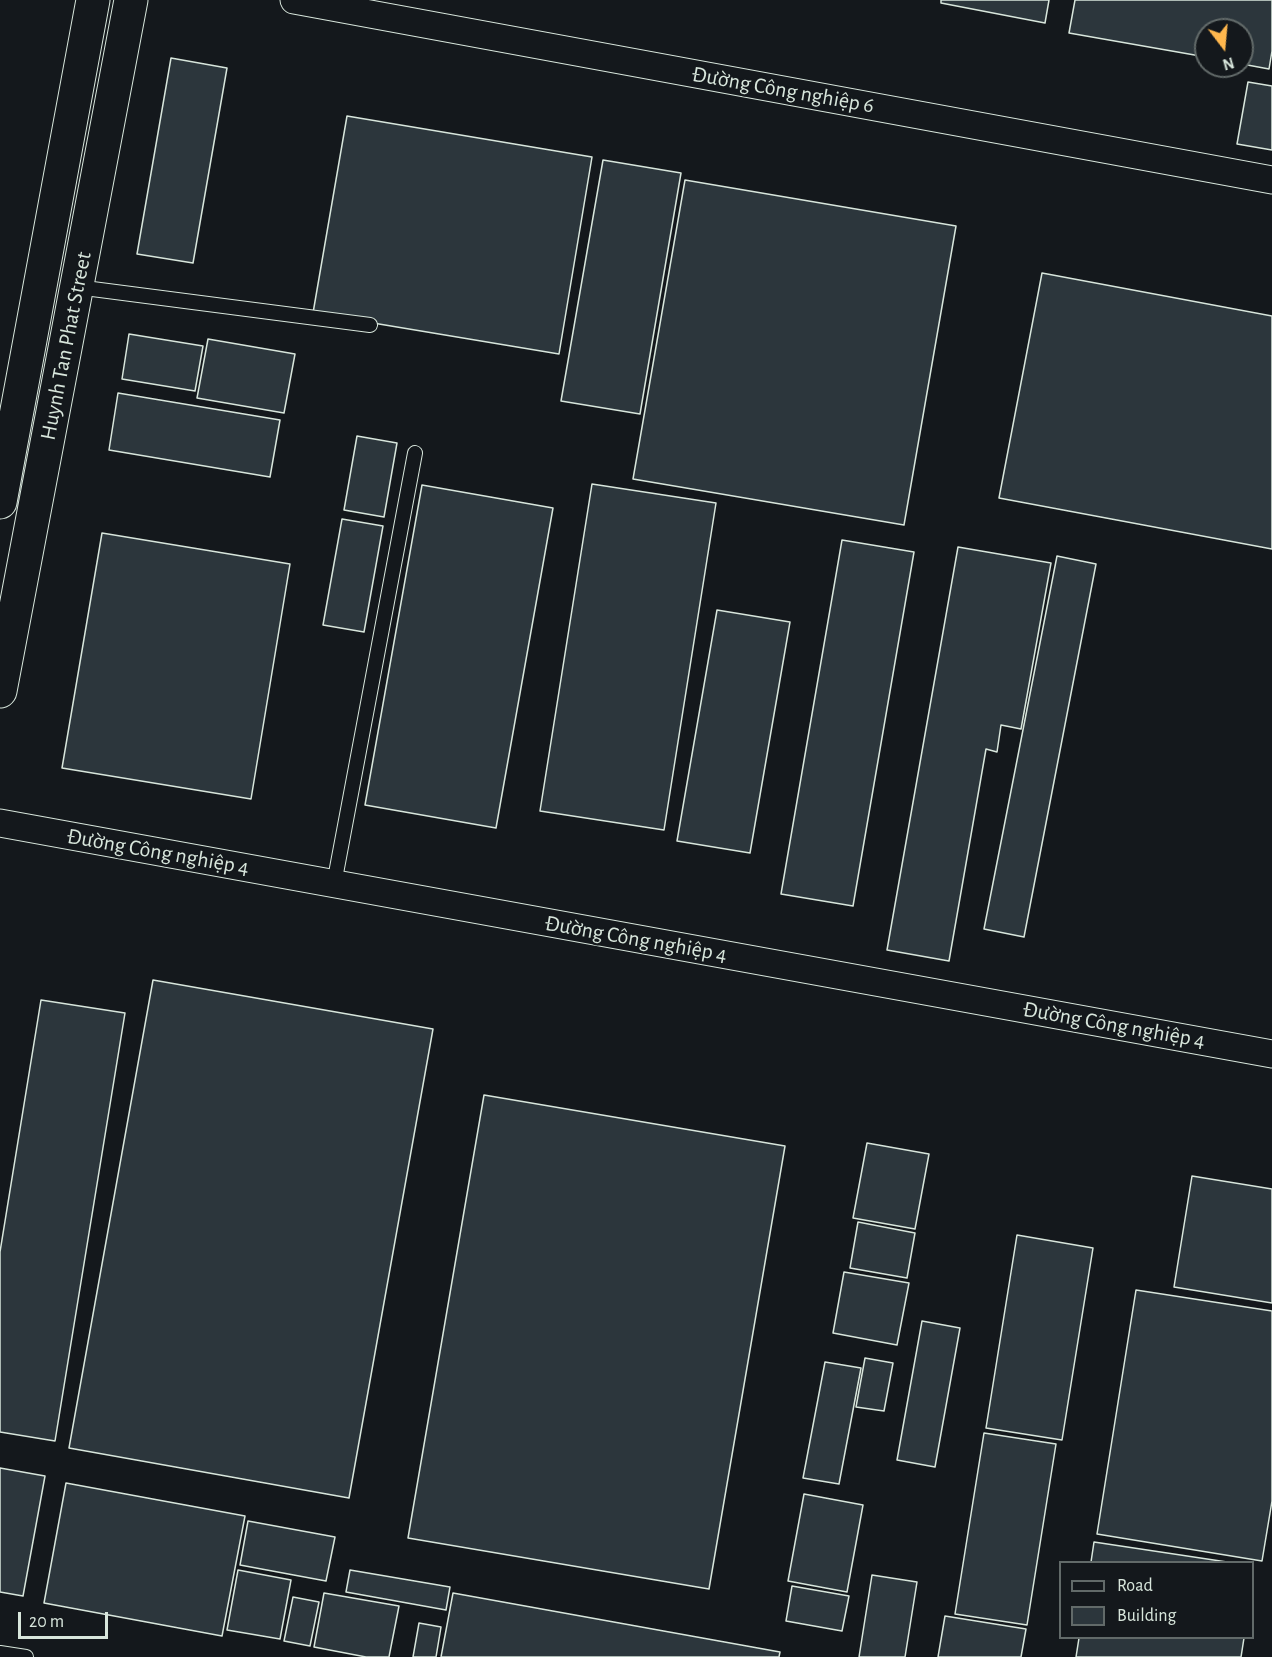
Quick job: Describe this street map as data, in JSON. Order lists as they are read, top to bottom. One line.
{"streets":{"street":["Đường Công nghiệp 6","Huynh Tan Phat Street","Đường Công nghiệp 4"]},"legend":["Road","Building"],"scale_bar":"20 m","north":"bottom"}
